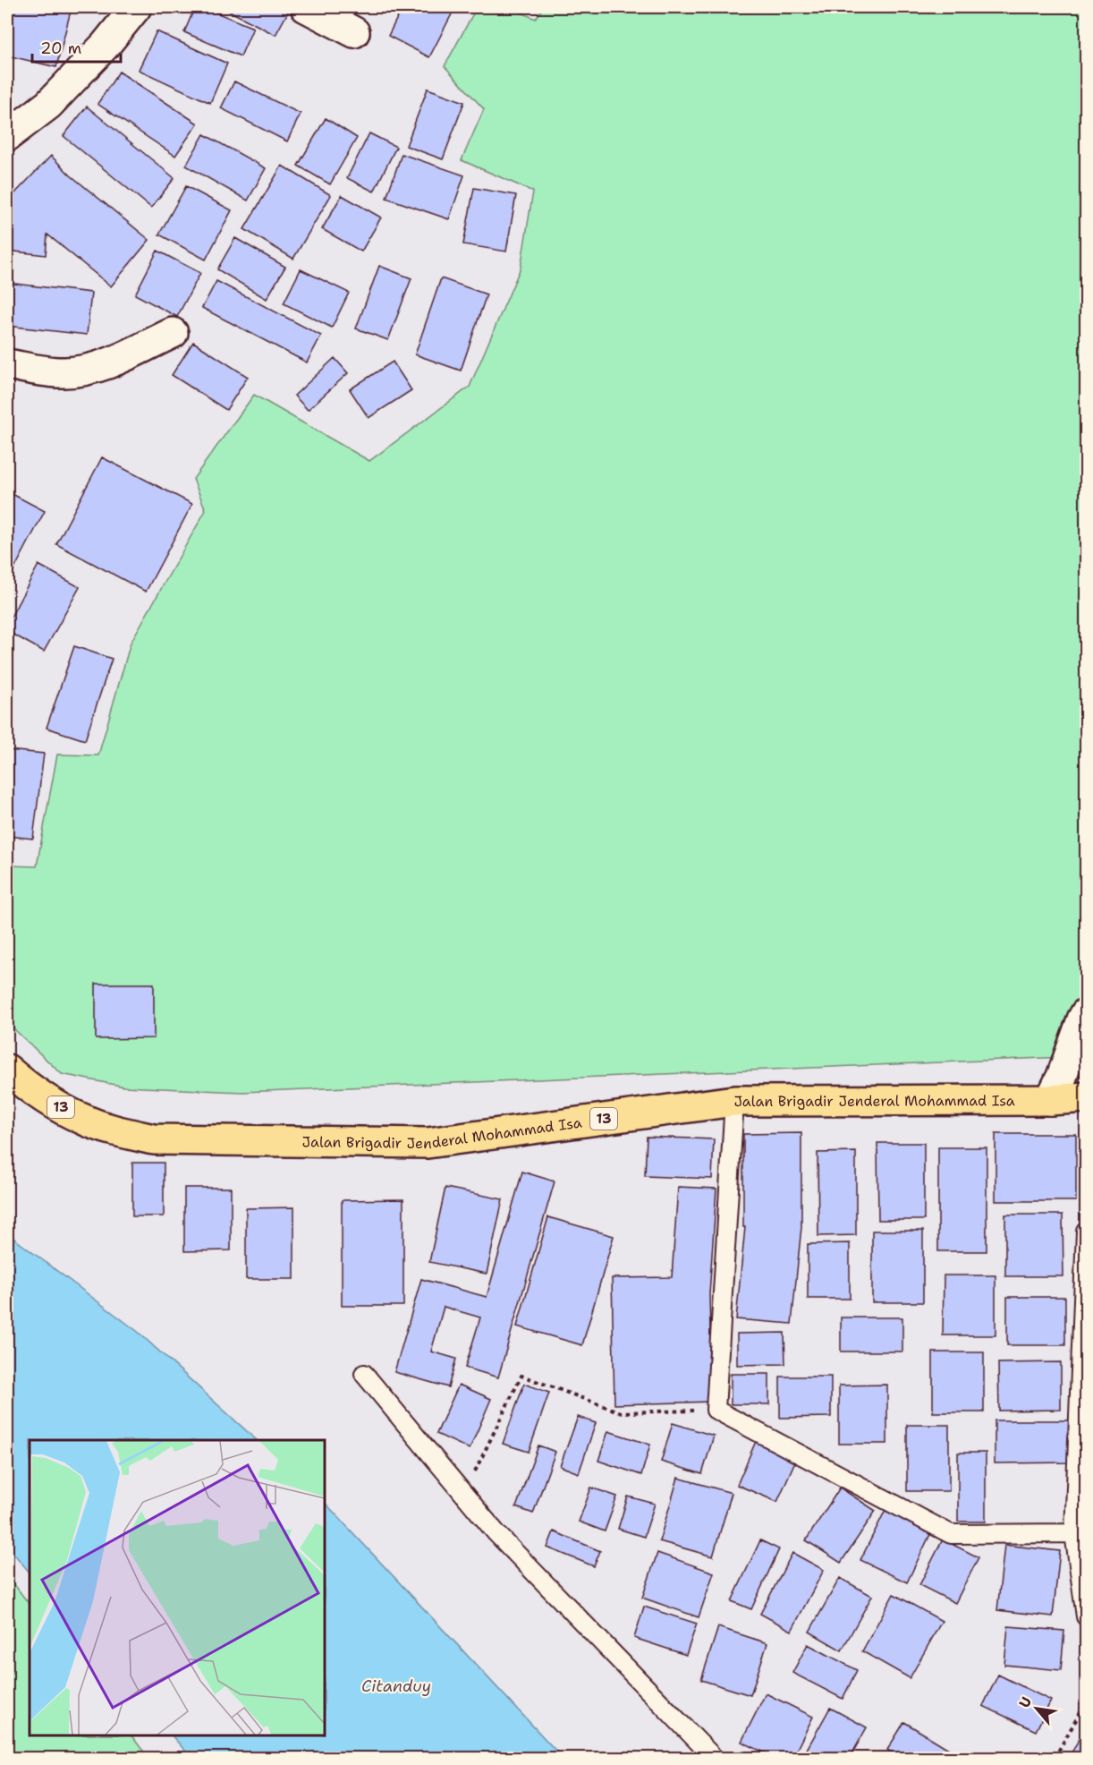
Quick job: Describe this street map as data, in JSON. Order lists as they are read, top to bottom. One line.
{"streets":{"highway":["Jalan Brigadir Jenderal Mohammad Isa","13"]},"water":["Citanduy"],"scale_bar":"20 m","north":"top left"}
